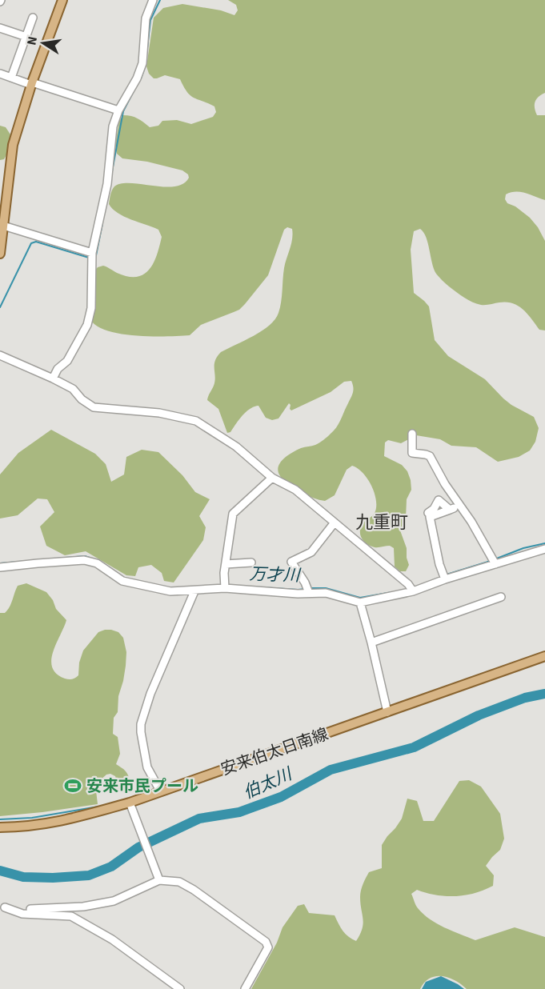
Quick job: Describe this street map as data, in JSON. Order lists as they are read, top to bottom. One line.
{"streets":{"main road":["安来伯太日南線"]},"districts":["九重町"],"water":["万才川","伯太川"],"places":{"sports":["安来市民プール"]},"north":"left"}
